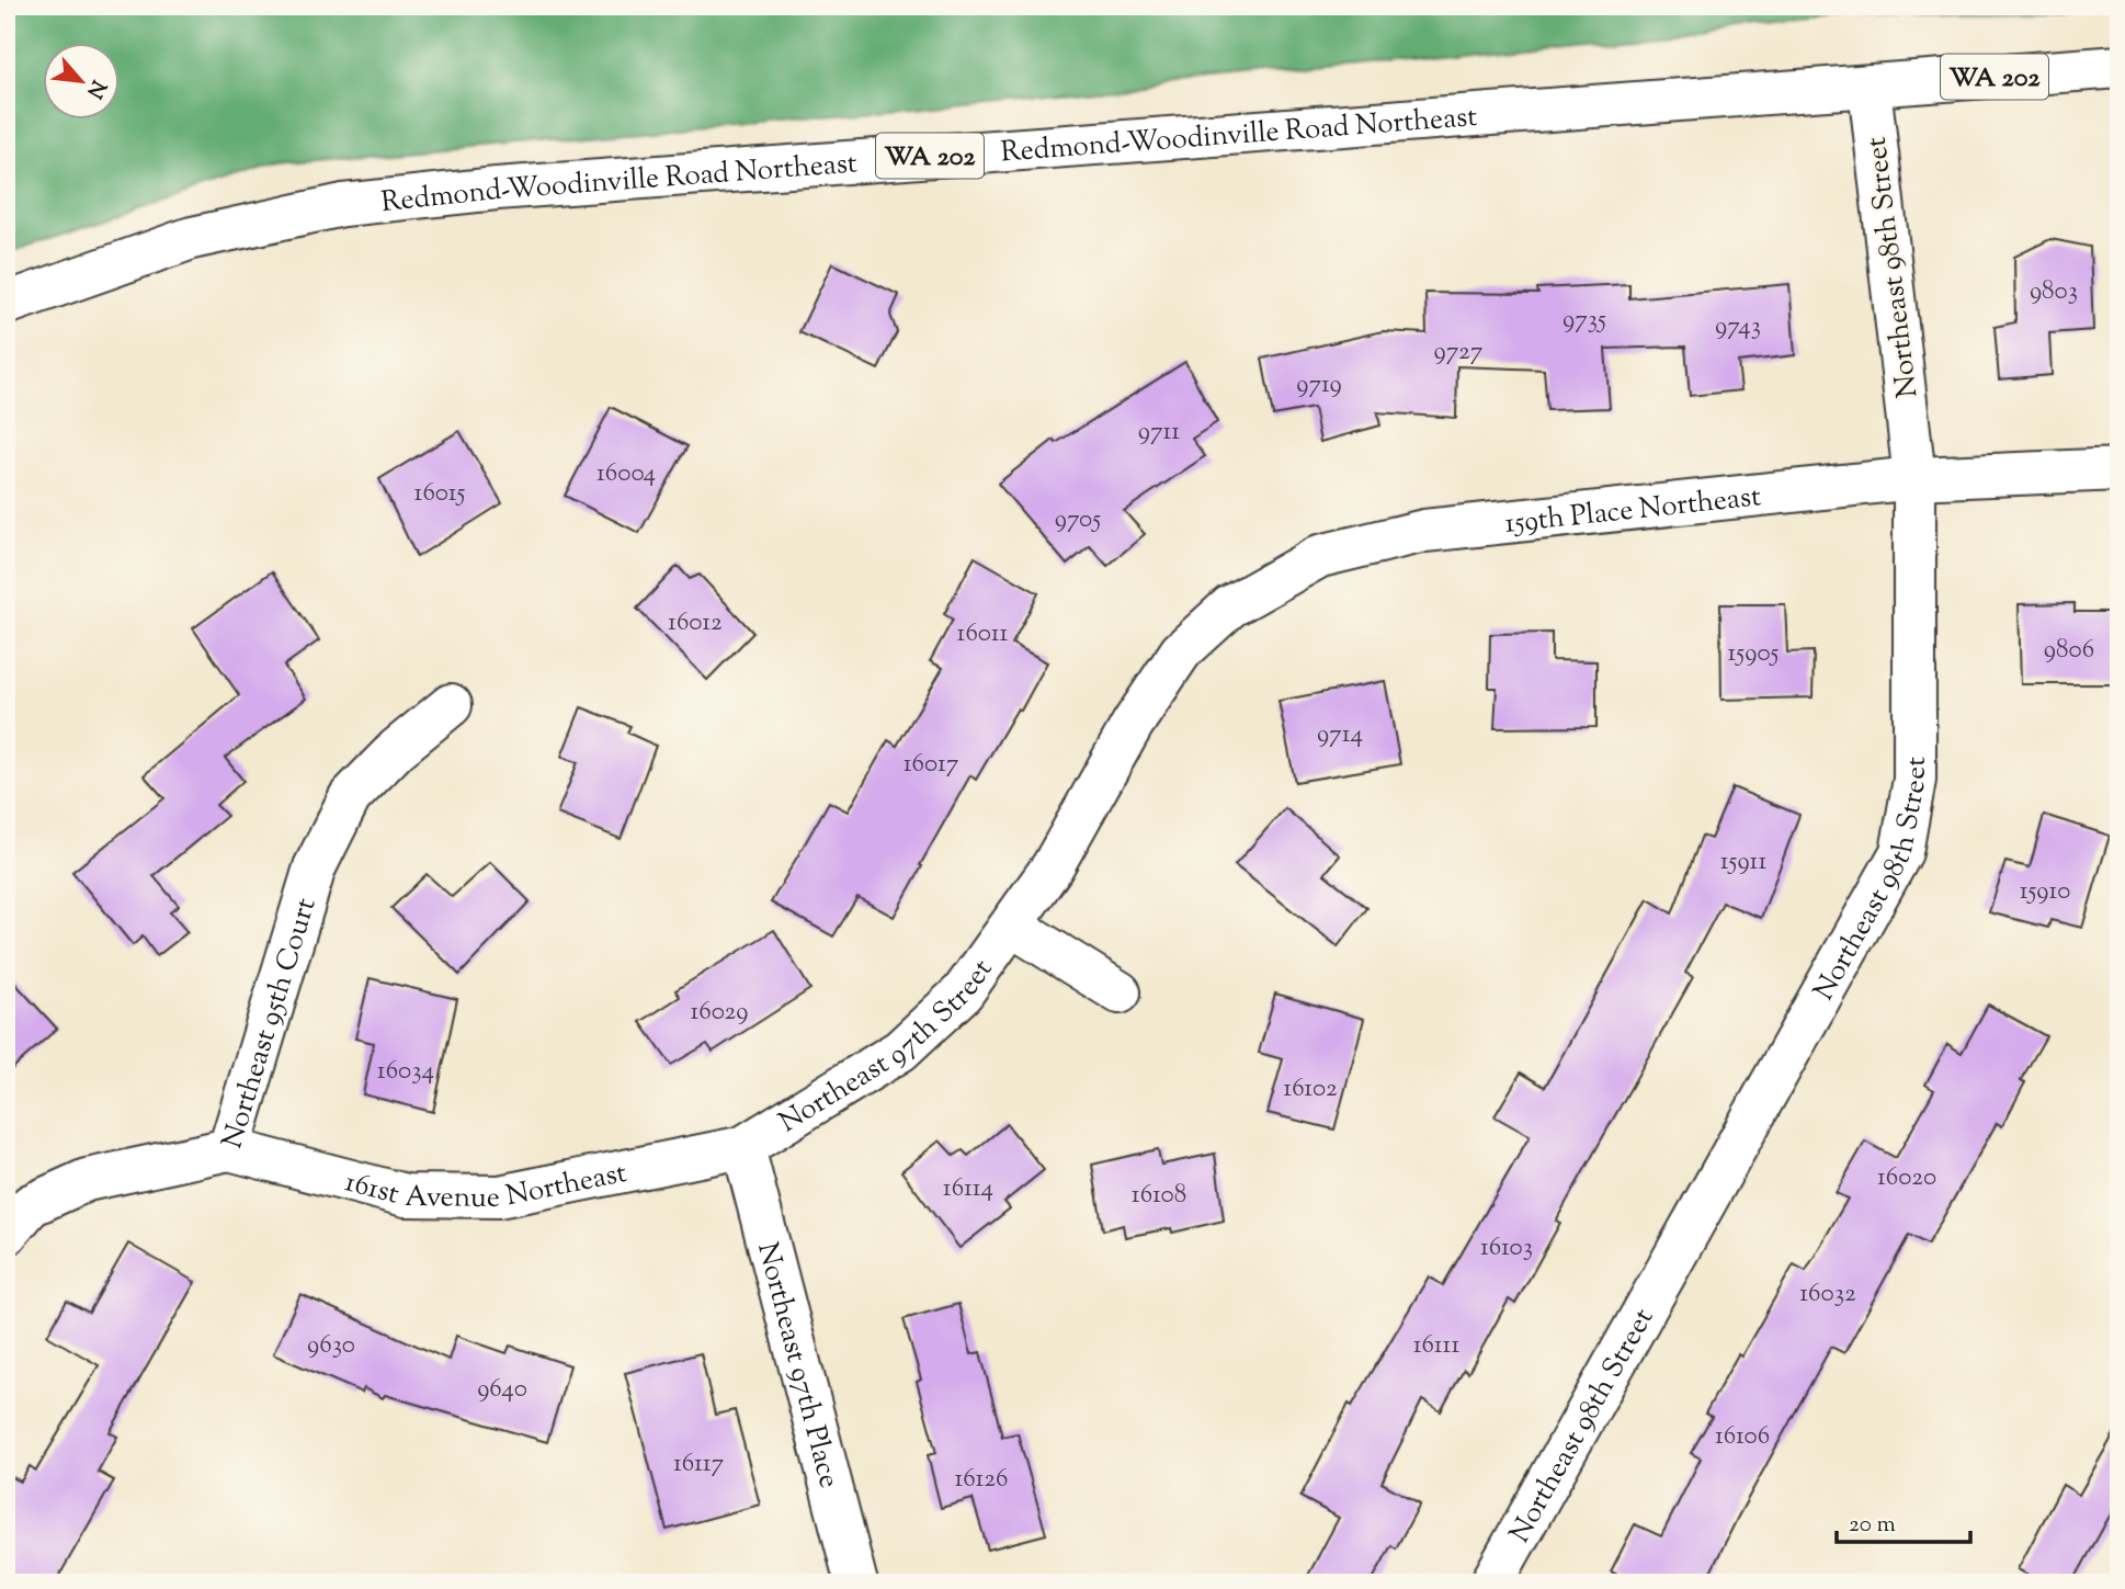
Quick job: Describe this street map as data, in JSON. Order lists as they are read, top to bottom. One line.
{"streets":{"street":["WA 202","Redmond-Woodinville Road Northeast","Northeast 98th Street","159th Place Northeast","Northeast 95th Court","Northeast 97th Street","161st Avenue Northeast","Northeast 97th Place"]},"crossings":[["Redmond-Woodinville Road Northeast","Northeast 98th Street"],["Northeast 98th Street","159th Place Northeast"],["159th Place Northeast","Northeast 97th Street"],["Northeast 95th Court","161st Avenue Northeast"],["Northeast 97th Street","161st Avenue Northeast"],["Northeast 97th Street","Northeast 97th Place"],["161st Avenue Northeast","Northeast 97th Place"]],"house_numbers":["9803","9735","9743","9727","9719","9711","16004","16015","9705","16012","16011","9806","15905","9714","16017","15911","15910","16029","16034","16102","16020","16114","16108","16103","16032","9630","16111","9640","16106","16117","16126"],"scale_bar":"20 m","north":"bottom right"}
